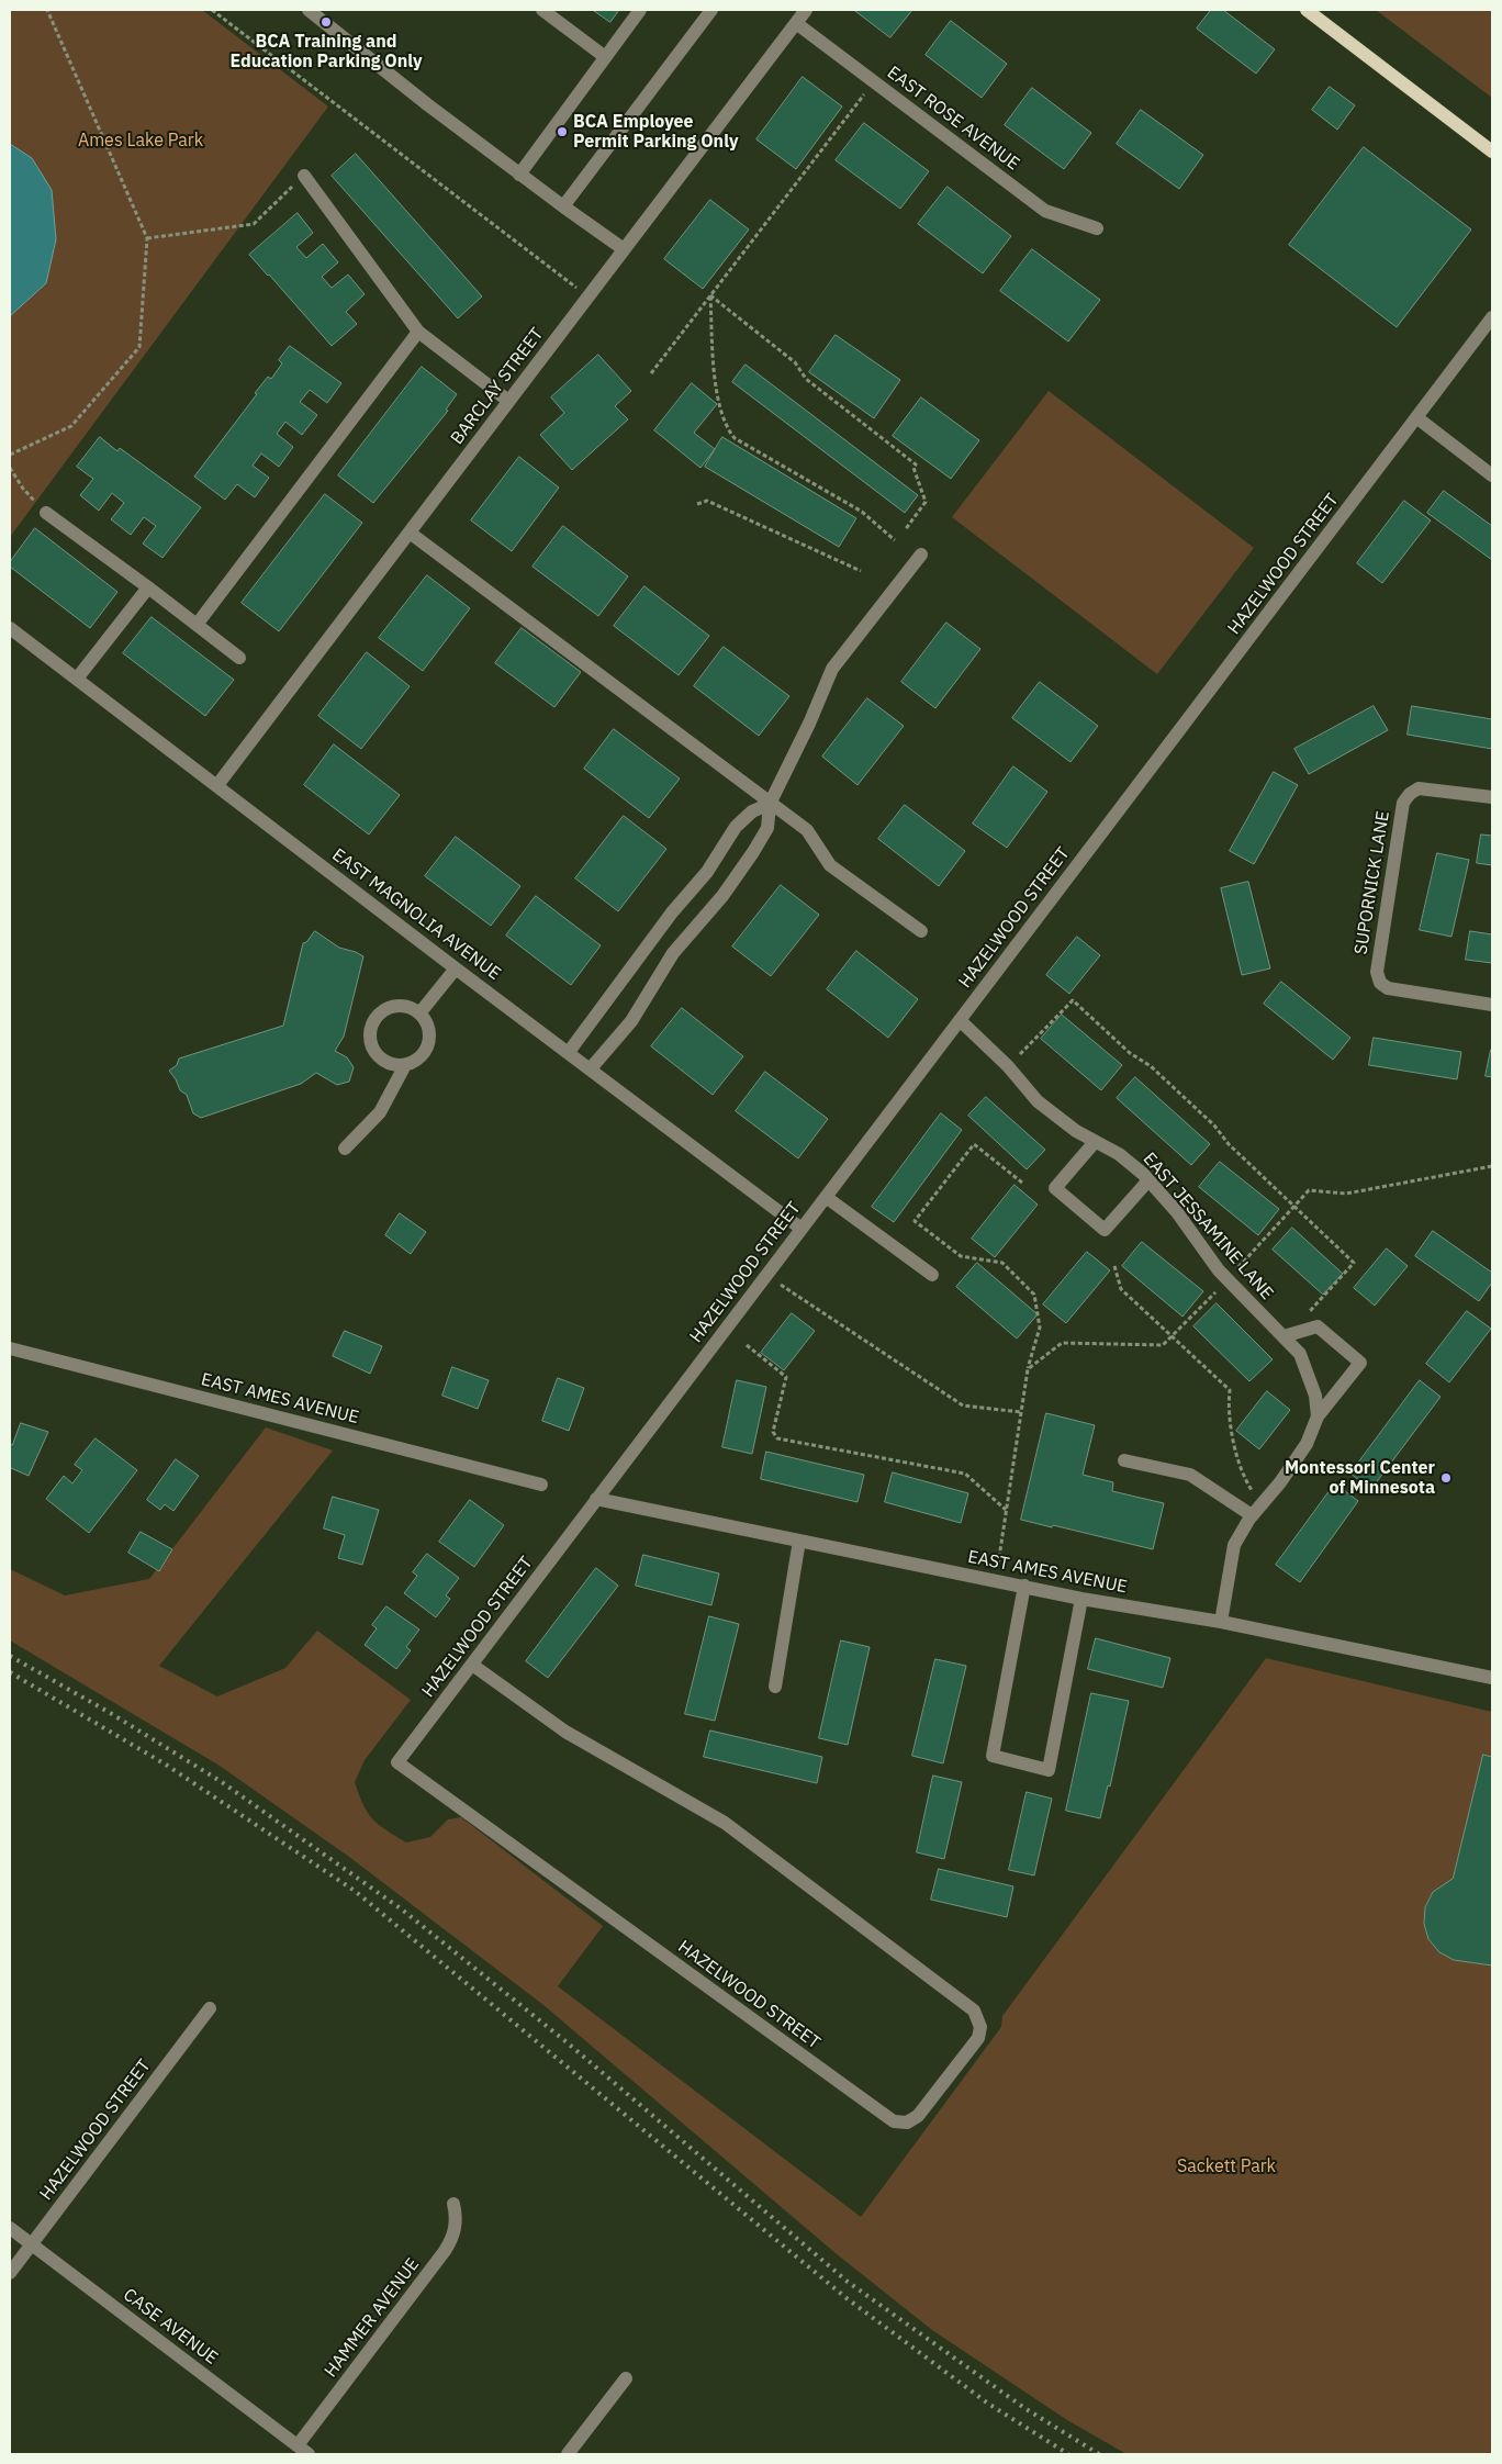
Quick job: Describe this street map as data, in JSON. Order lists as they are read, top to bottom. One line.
{"streets":{"street":["EAST ROSE AVENUE","BARCLAY STREET","HAZELWOOD STREET","SUPORNICK LANE","EAST MAGNOLIA AVENUE","EAST JESSAMINE LANE","EAST AMES AVENUE","HAMMER AVENUE","CASE AVENUE"]},"crossings":[["EAST ROSE AVENUE","BARCLAY STREET"],["BARCLAY STREET","EAST MAGNOLIA AVENUE"],["HAZELWOOD STREET","EAST MAGNOLIA AVENUE"],["HAZELWOOD STREET","EAST JESSAMINE LANE"],["HAZELWOOD STREET","EAST AMES AVENUE"],["HAZELWOOD STREET","CASE AVENUE"],["HAMMER AVENUE","CASE AVENUE"]],"parks":["Ames Lake Park","Sackett Park"],"places":["BCA Training and Education Parking Only","BCA Employee Permit Parking Only","Montessori Center of Minnesota"]}
